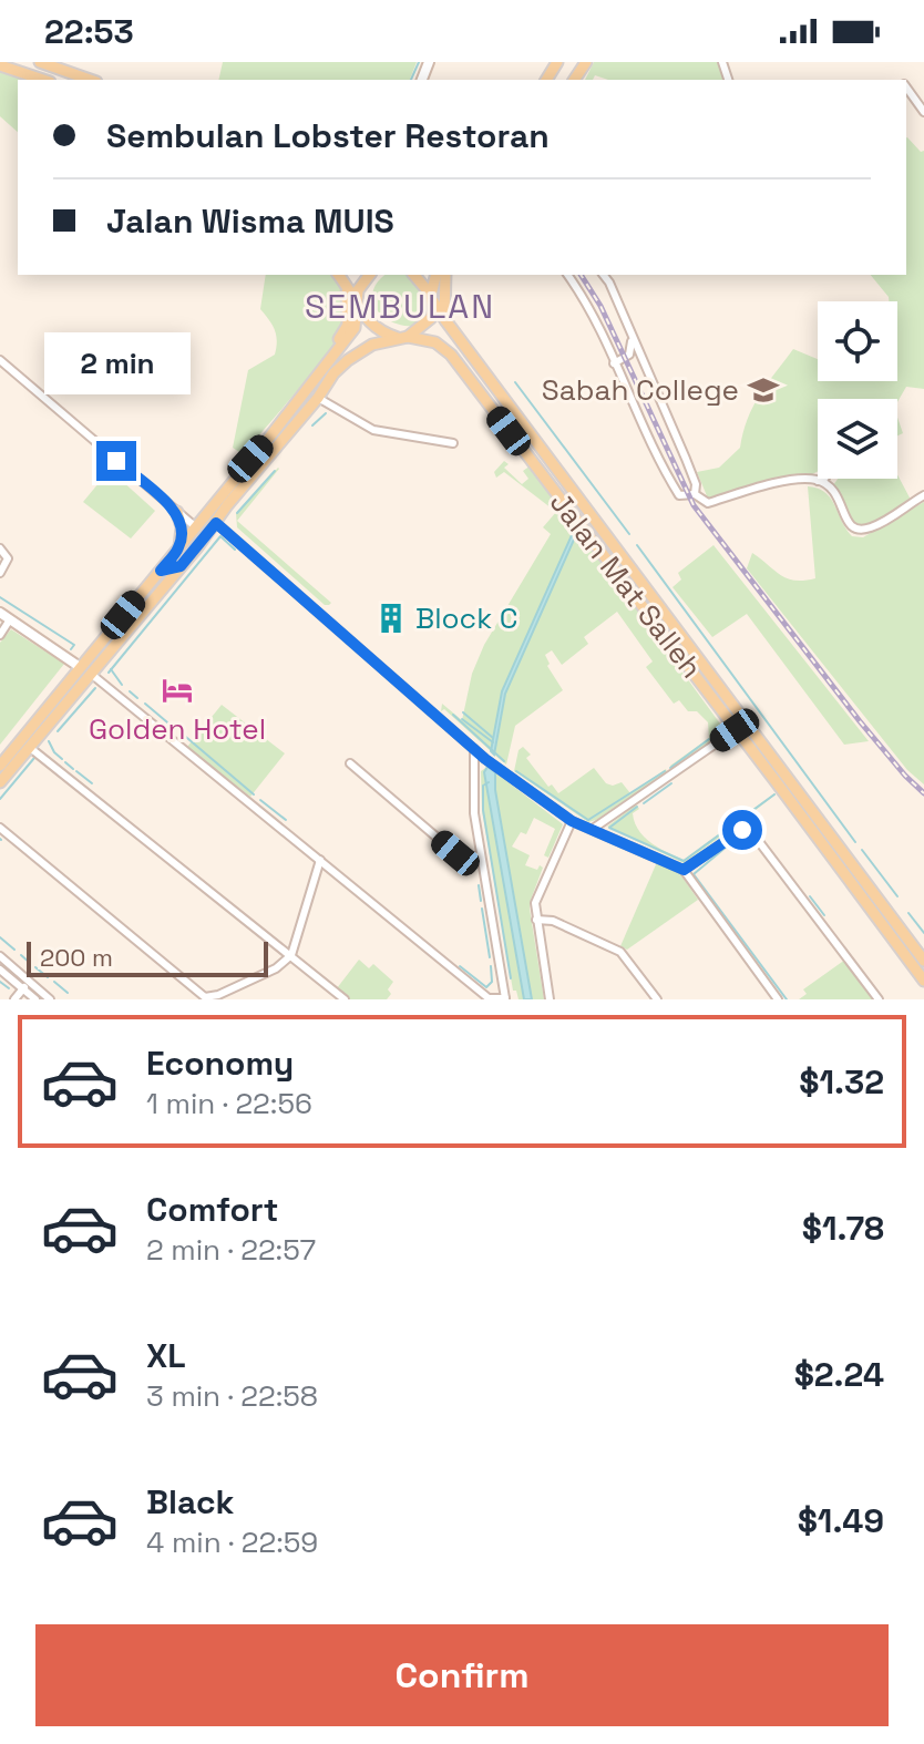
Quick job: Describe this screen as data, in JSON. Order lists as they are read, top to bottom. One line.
{"streets":{"main road":["Jalan Mat Salleh"]},"districts":["SEMBULAN"],"places":{"school or university":["Sabah College"],"building":["Block C"],"hotel":["Golden Hotel"]},"scale_bar":"200 m","page":{"status":"22:53","banner":["Sembulan Lobster Restoran","Jalan Wisma MUIS"],"bubble":"2 min","scale":"200 m","list":[{"name":"Economy","note":"1 min · 22:56","value":"$1.32"},{"name":"Comfort","note":"2 min · 22:57","value":"$1.78"},{"name":"XL","note":"3 min · 22:58","value":"$2.24"},{"name":"Black","note":"4 min · 22:59","value":"$1.49"}],"buttons":"Confirm"}}
